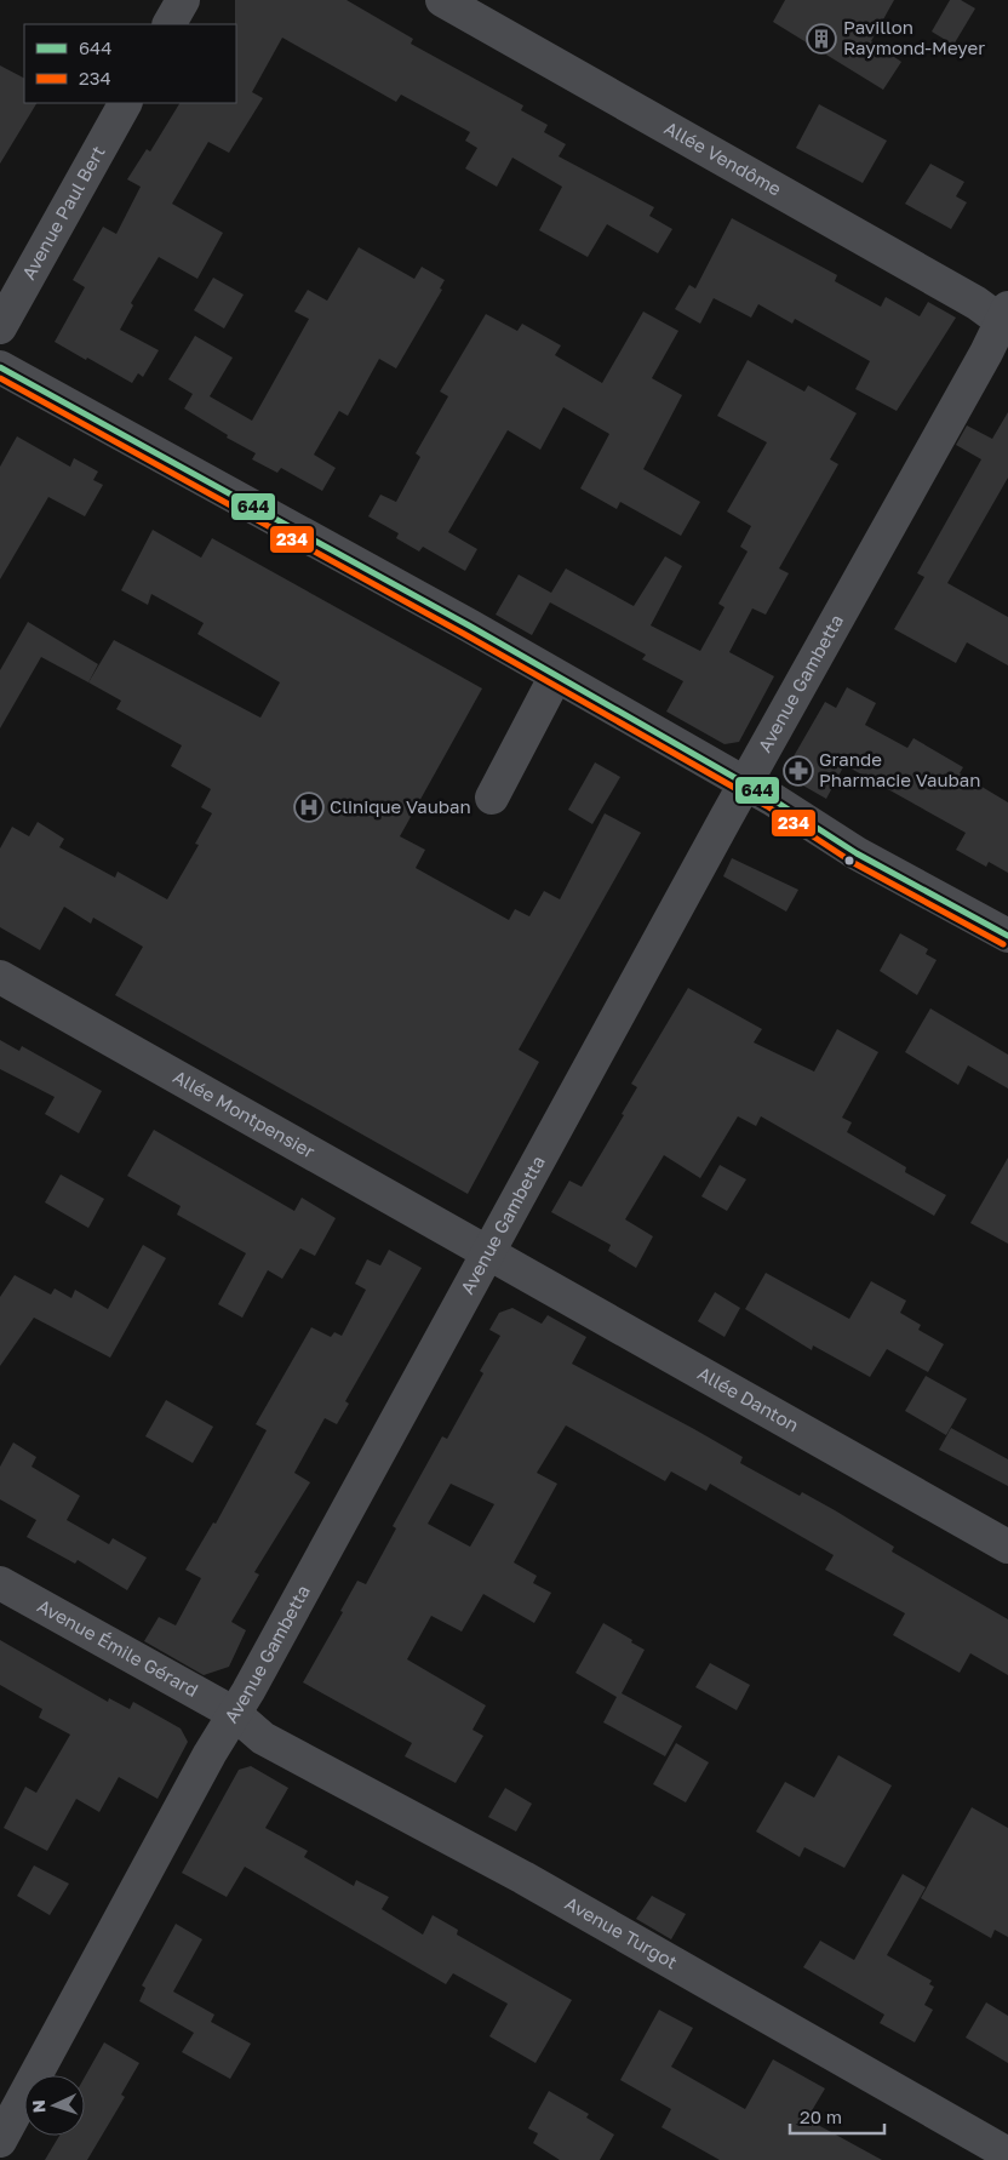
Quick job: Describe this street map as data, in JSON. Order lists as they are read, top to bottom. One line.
{"streets":{"street":["Allée Vendôme","Avenue Paul Bert","Avenue Gambetta","Allée Montpensier","Allée Danton","Avenue Émile Gérard","Avenue Turgot"]},"crossings":[["Allée Vendôme","Avenue Gambetta"],["Avenue Gambetta","Allée Montpensier"],["Avenue Gambetta","Allée Danton"],["Avenue Gambetta","Avenue Émile Gérard"],["Avenue Gambetta","Avenue Turgot"],["Allée Montpensier","Allée Danton"],["Avenue Émile Gérard","Avenue Turgot"]],"places":{"building":["Pavillon Raymond-Meyer"],"pharmacy":["Grande Pharmacie Vauban"],"hospital":["Clinique Vauban"]},"lines":["transit line 644","transit line 234"],"legend":["644","234"],"scale_bar":"20 m","north":"left"}
